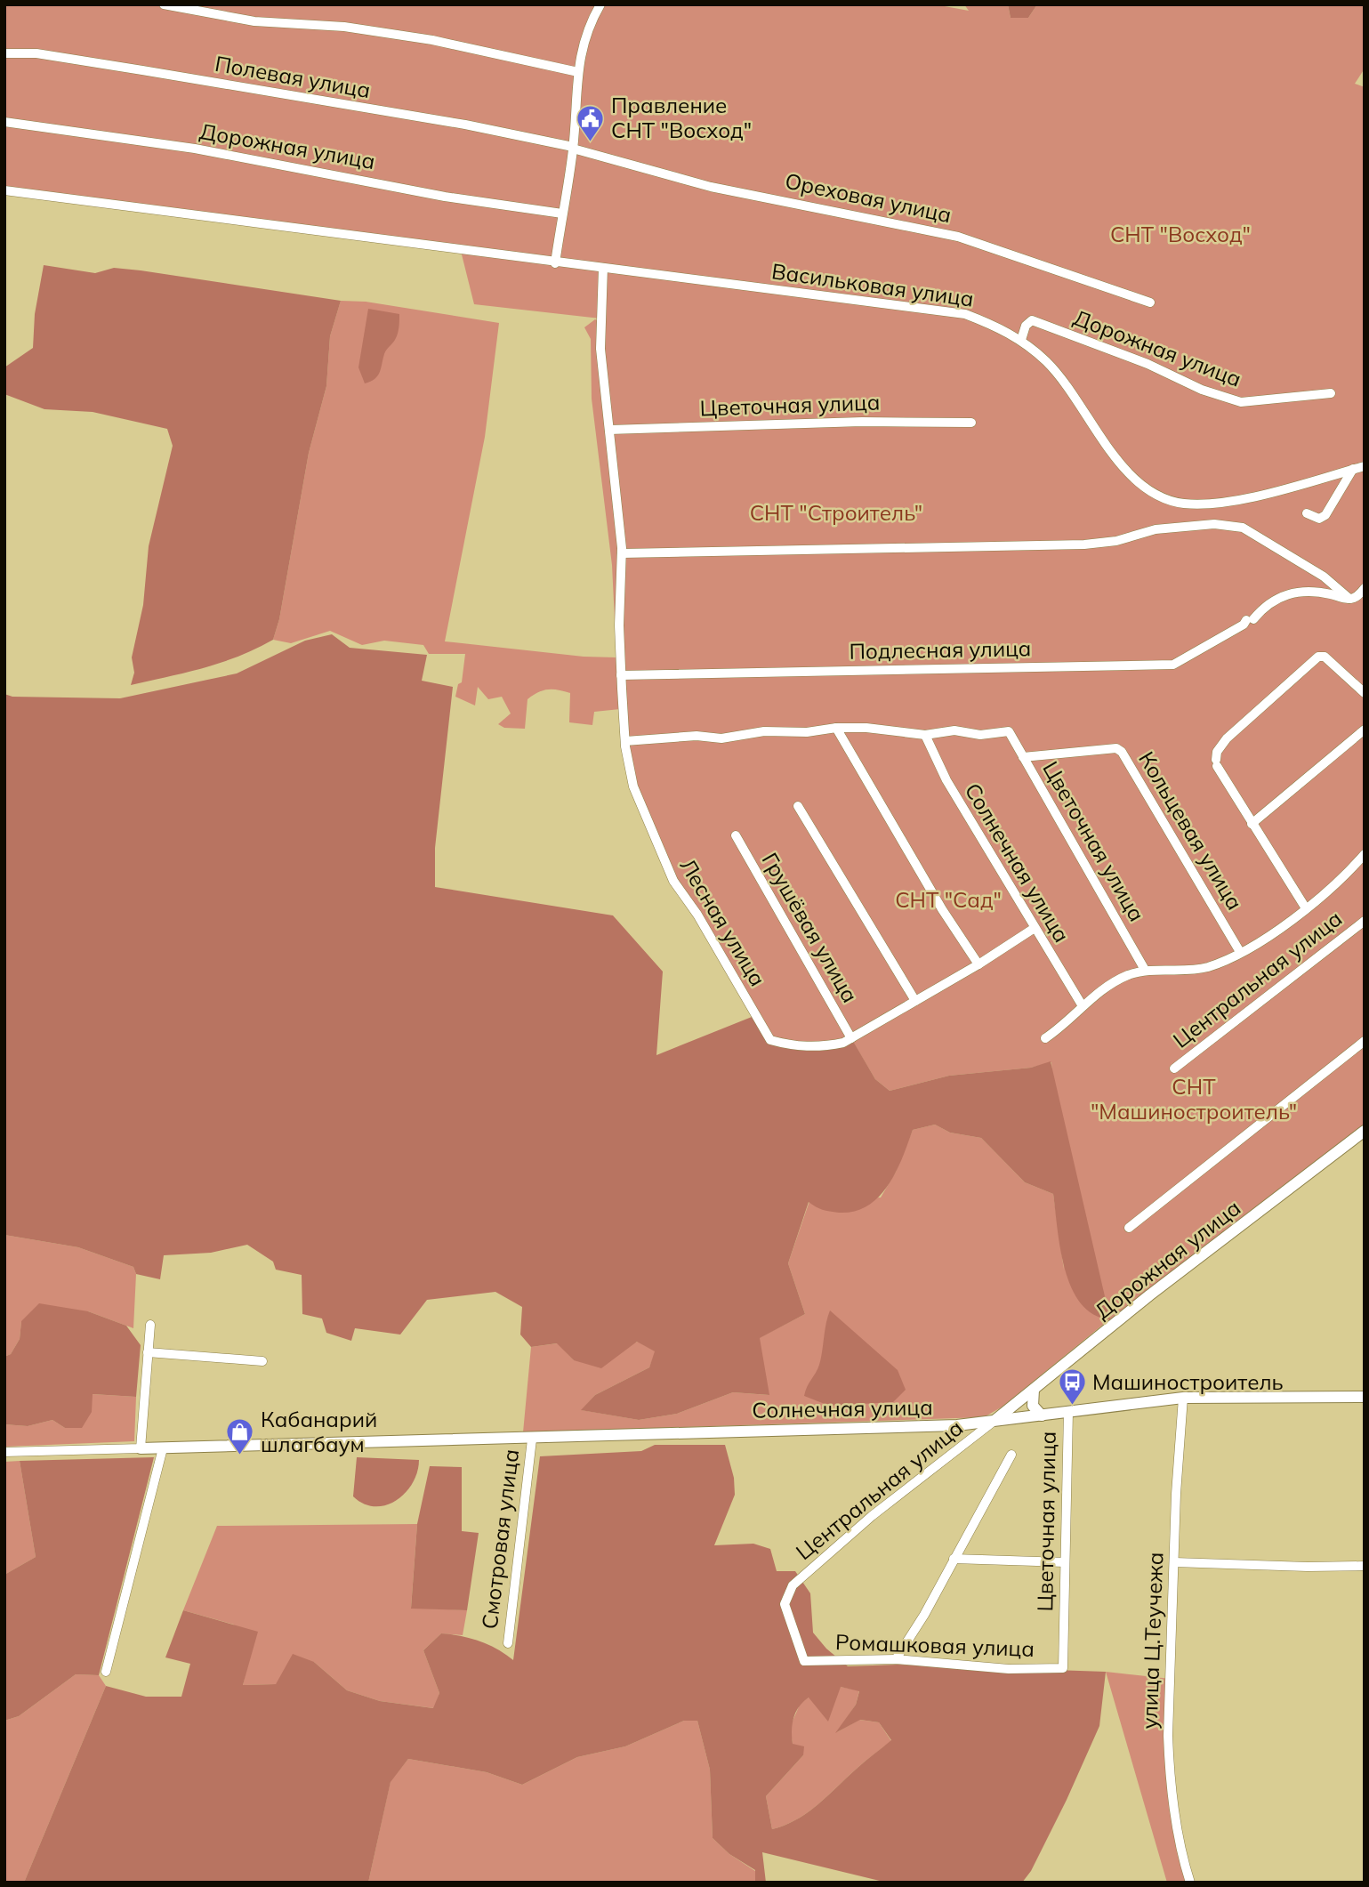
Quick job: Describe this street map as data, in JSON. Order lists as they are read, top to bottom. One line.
{"streets":{"street":["Полевая улица","Дорожная улица","Ореховая улица","Васильковая улица","Цветочная улица","Подлесная улица","Кольцевая улица","Солнечная улица","Лесная улица","Грушёвая улица","Центральная улица","Смотровая улица","улица Ц.Теучежа","Ромашковая улица"]},"crossings":[["Полевая улица","Ореховая улица"],["Дорожная улица","Васильковая улица"],["Дорожная улица","Солнечная улица"],["Дорожная улица","Центральная улица"],["Цветочная улица","Кольцевая улица"],["Цветочная улица","Солнечная улица"],["Цветочная улица","Ромашковая улица"],["Солнечная улица","Центральная улица"],["Солнечная улица","Смотровая улица"],["Солнечная улица","улица Ц.Теучежа"],["Лесная улица","Грушёвая улица"],["Центральная улица","Ромашковая улица"]],"parks":["СНТ \"Восход\"","СНТ \"Строитель\"","СНТ \"Сад\"","СНТ \"Машиностроитель\""],"places":{"public building":["Правление СНТ \"Восход\""],"bus stop":["Машиностроитель"],"shop":["Кабанарий шлагбаум"]}}
